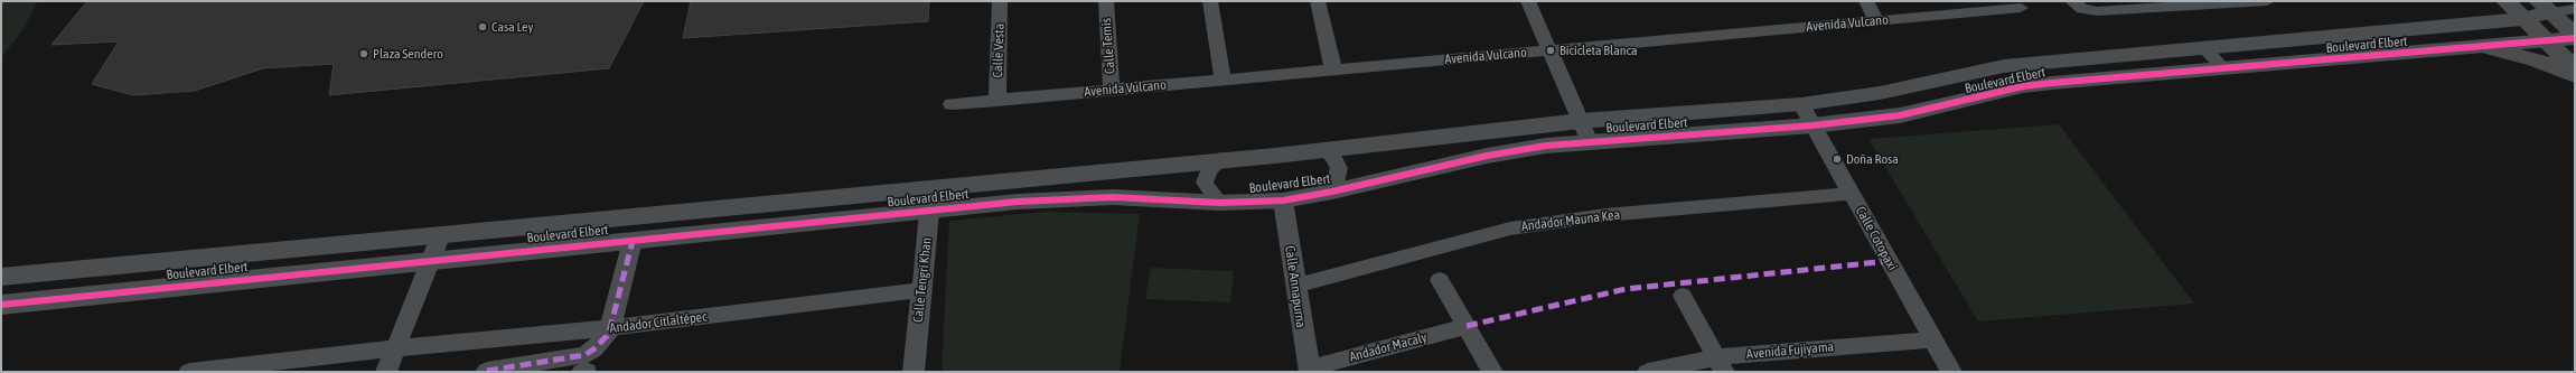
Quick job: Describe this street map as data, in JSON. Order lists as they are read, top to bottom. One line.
{"streets":{"street":["Avenida Vulcano","Boulevard Elbert","Calle Temis","Calle Vesta","Andador Mauna Kea","Calle Cotopaxi","Calle Tengri Khan","Calle Annapurna","Andador Citlaltépec","Andador Macaly","Avenida Fujiyama"]},"crossings":[["Avenida Vulcano","Calle Temis"],["Avenida Vulcano","Calle Vesta"],["Boulevard Elbert","Calle Cotopaxi"],["Boulevard Elbert","Calle Tengri Khan"],["Boulevard Elbert","Calle Annapurna"],["Andador Mauna Kea","Calle Cotopaxi"],["Andador Mauna Kea","Calle Annapurna"],["Calle Cotopaxi","Avenida Fujiyama"],["Calle Tengri Khan","Andador Citlaltépec"],["Calle Annapurna","Andador Macaly"]],"places":["Casa Ley","Bicicleta Blanca","Plaza Sendero","Doña Rosa"]}
